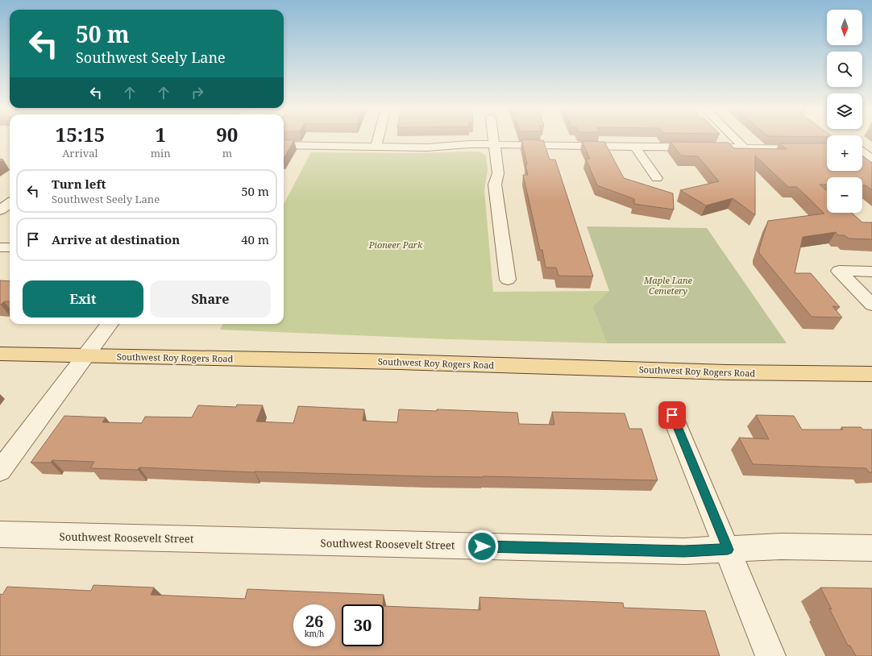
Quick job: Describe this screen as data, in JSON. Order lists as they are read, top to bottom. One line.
{"streets":{"main road":["Southwest Roy Rogers Road"],"street":["Southwest Roosevelt Street"]},"parks":["Pioneer Park","Maple Lane Cemetery"],"north":"bottom","page":{"map_buttons":["+","−"],"turn":["50 m","Southwest Seely Lane"],"eta":["15:15","Arrival","1","min","90","m"],"list":[{"name":"Turn left","note":"Southwest Seely Lane","value":"50 m"},{"name":"Arrive at destination","value":"40 m"}],"buttons":["Exit","Share"],"speed":"26 km/h","limit":"30"}}
